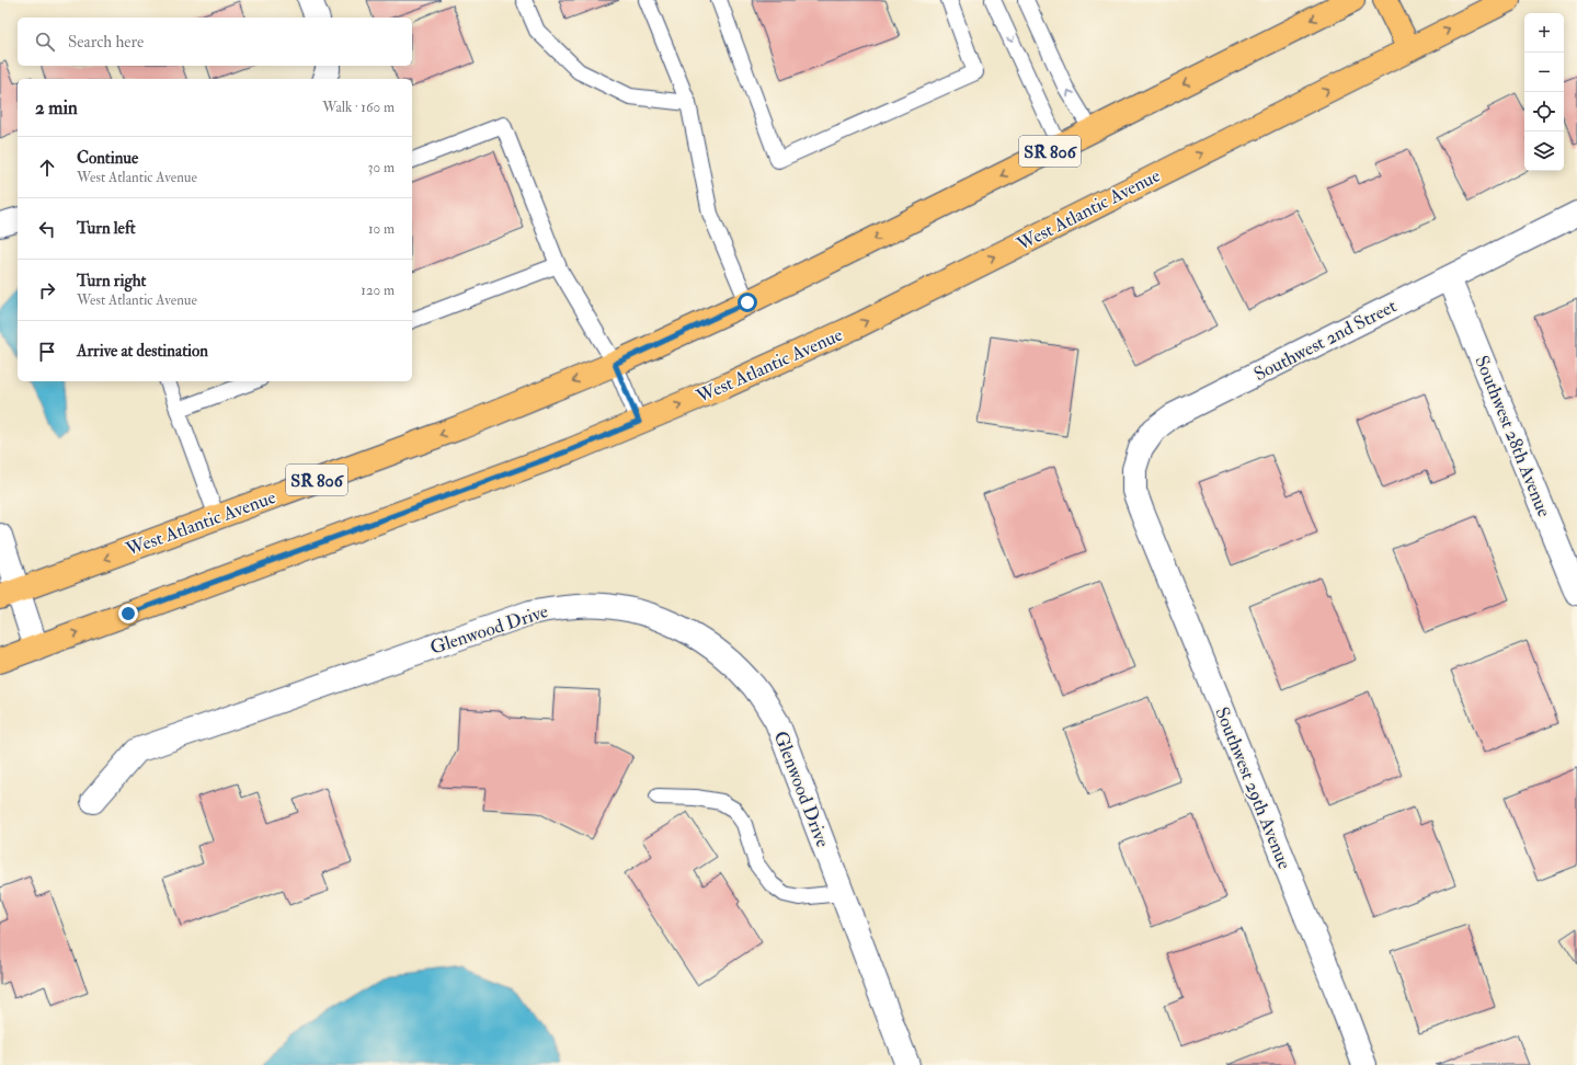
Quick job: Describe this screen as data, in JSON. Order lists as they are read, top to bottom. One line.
{"streets":{"main road":["SR 806","West Atlantic Avenue"],"street":["Southwest 2nd Street","Southwest 28th Avenue","Glenwood Drive","Southwest 29th Avenue"]},"crossings":[["Southwest 2nd Street","Southwest 28th Avenue"],["Southwest 2nd Street","Southwest 29th Avenue"]],"page":{"map_buttons":["+","−"],"search":"Search here","heading":["2 min","Walk · 160 m"],"list":[["Continue","West Atlantic Avenue","30 m"],["Turn left","10 m"],["Turn right","West Atlantic Avenue","120 m"],"Arrive at destination"]}}
